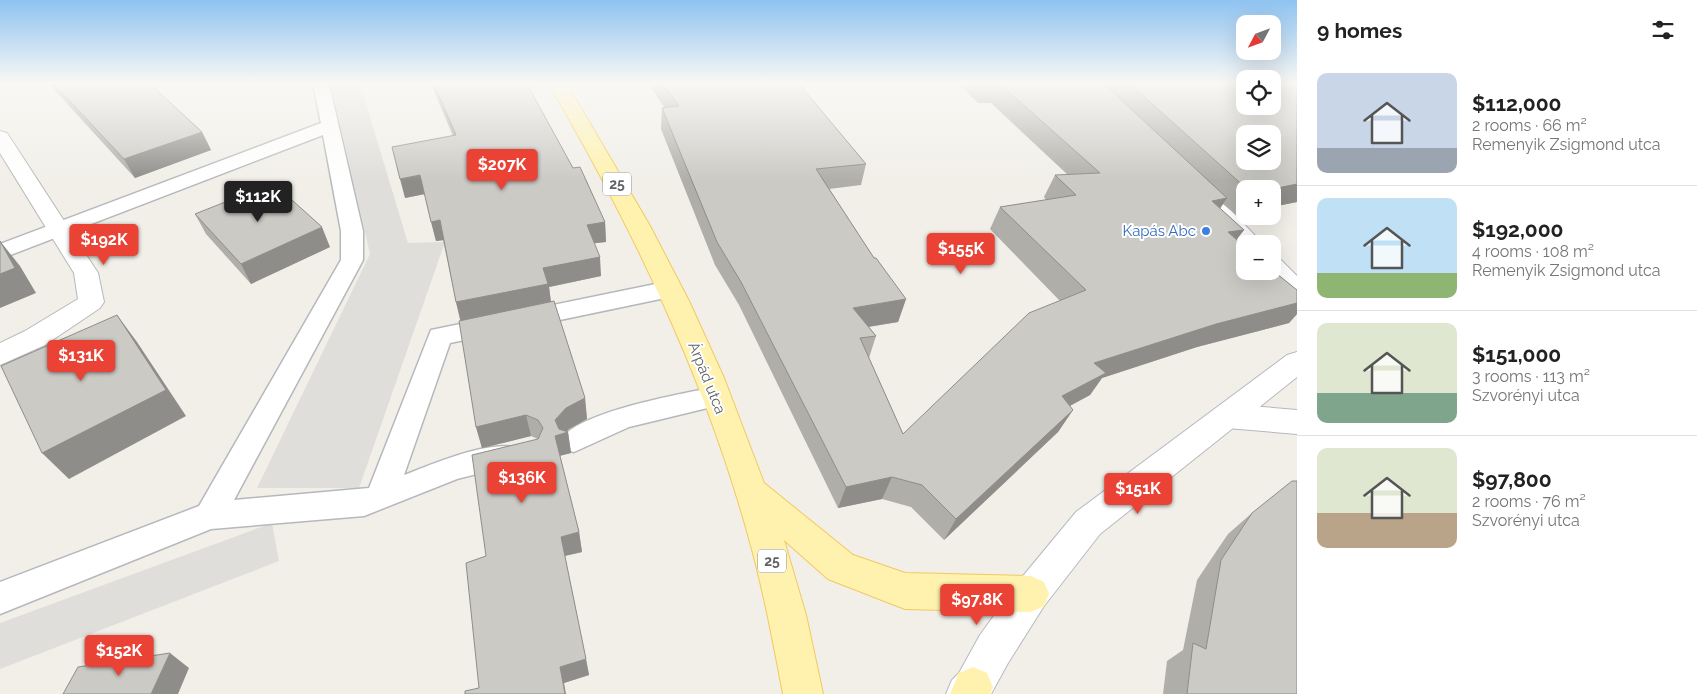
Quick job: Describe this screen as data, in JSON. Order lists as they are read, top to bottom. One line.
{"streets":{"main road":["25","Árpád utca"]},"places":["Kapás Abc"],"north":"bottom left","page":{"heading":"9 homes","map_buttons":["+","−"],"list":[{"name":"$112,000","note":"2 rooms · 66 m² · Remenyik Zsigmond utca"},{"name":"$192,000","note":"4 rooms · 108 m² · Remenyik Zsigmond utca"},{"name":"$151,000","note":"3 rooms · 113 m² · Szvorényi utca"},{"name":"$97,800","note":"2 rooms · 76 m² · Szvorényi utca"}],"price":["$207K","$112K","$192K","$155K","$131K","$136K","$151K","$97.8K","$152K"]}}
